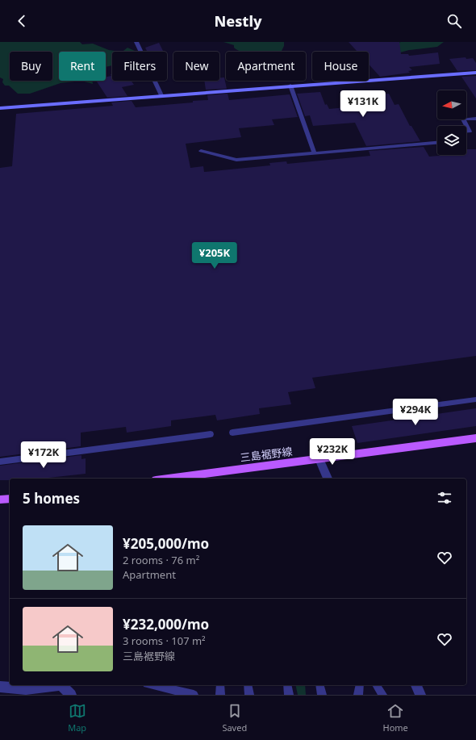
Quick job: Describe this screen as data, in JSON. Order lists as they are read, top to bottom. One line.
{"streets":{"main road":["三島裾野線"]},"north":"left","page":{"header":"Nestly","chip":["Buy","Rent","Filters","New","Apartment","House"],"price":["¥131K","¥205K","¥294K","¥232K","¥172K"],"heading":"5 homes","list":[{"name":"¥205,000/mo","note":"2 rooms · 76 m² · Apartment"},{"name":"¥232,000/mo","note":"3 rooms · 107 m² · 三島裾野線"}],"tabs":["Map","Saved","Home"]}}
